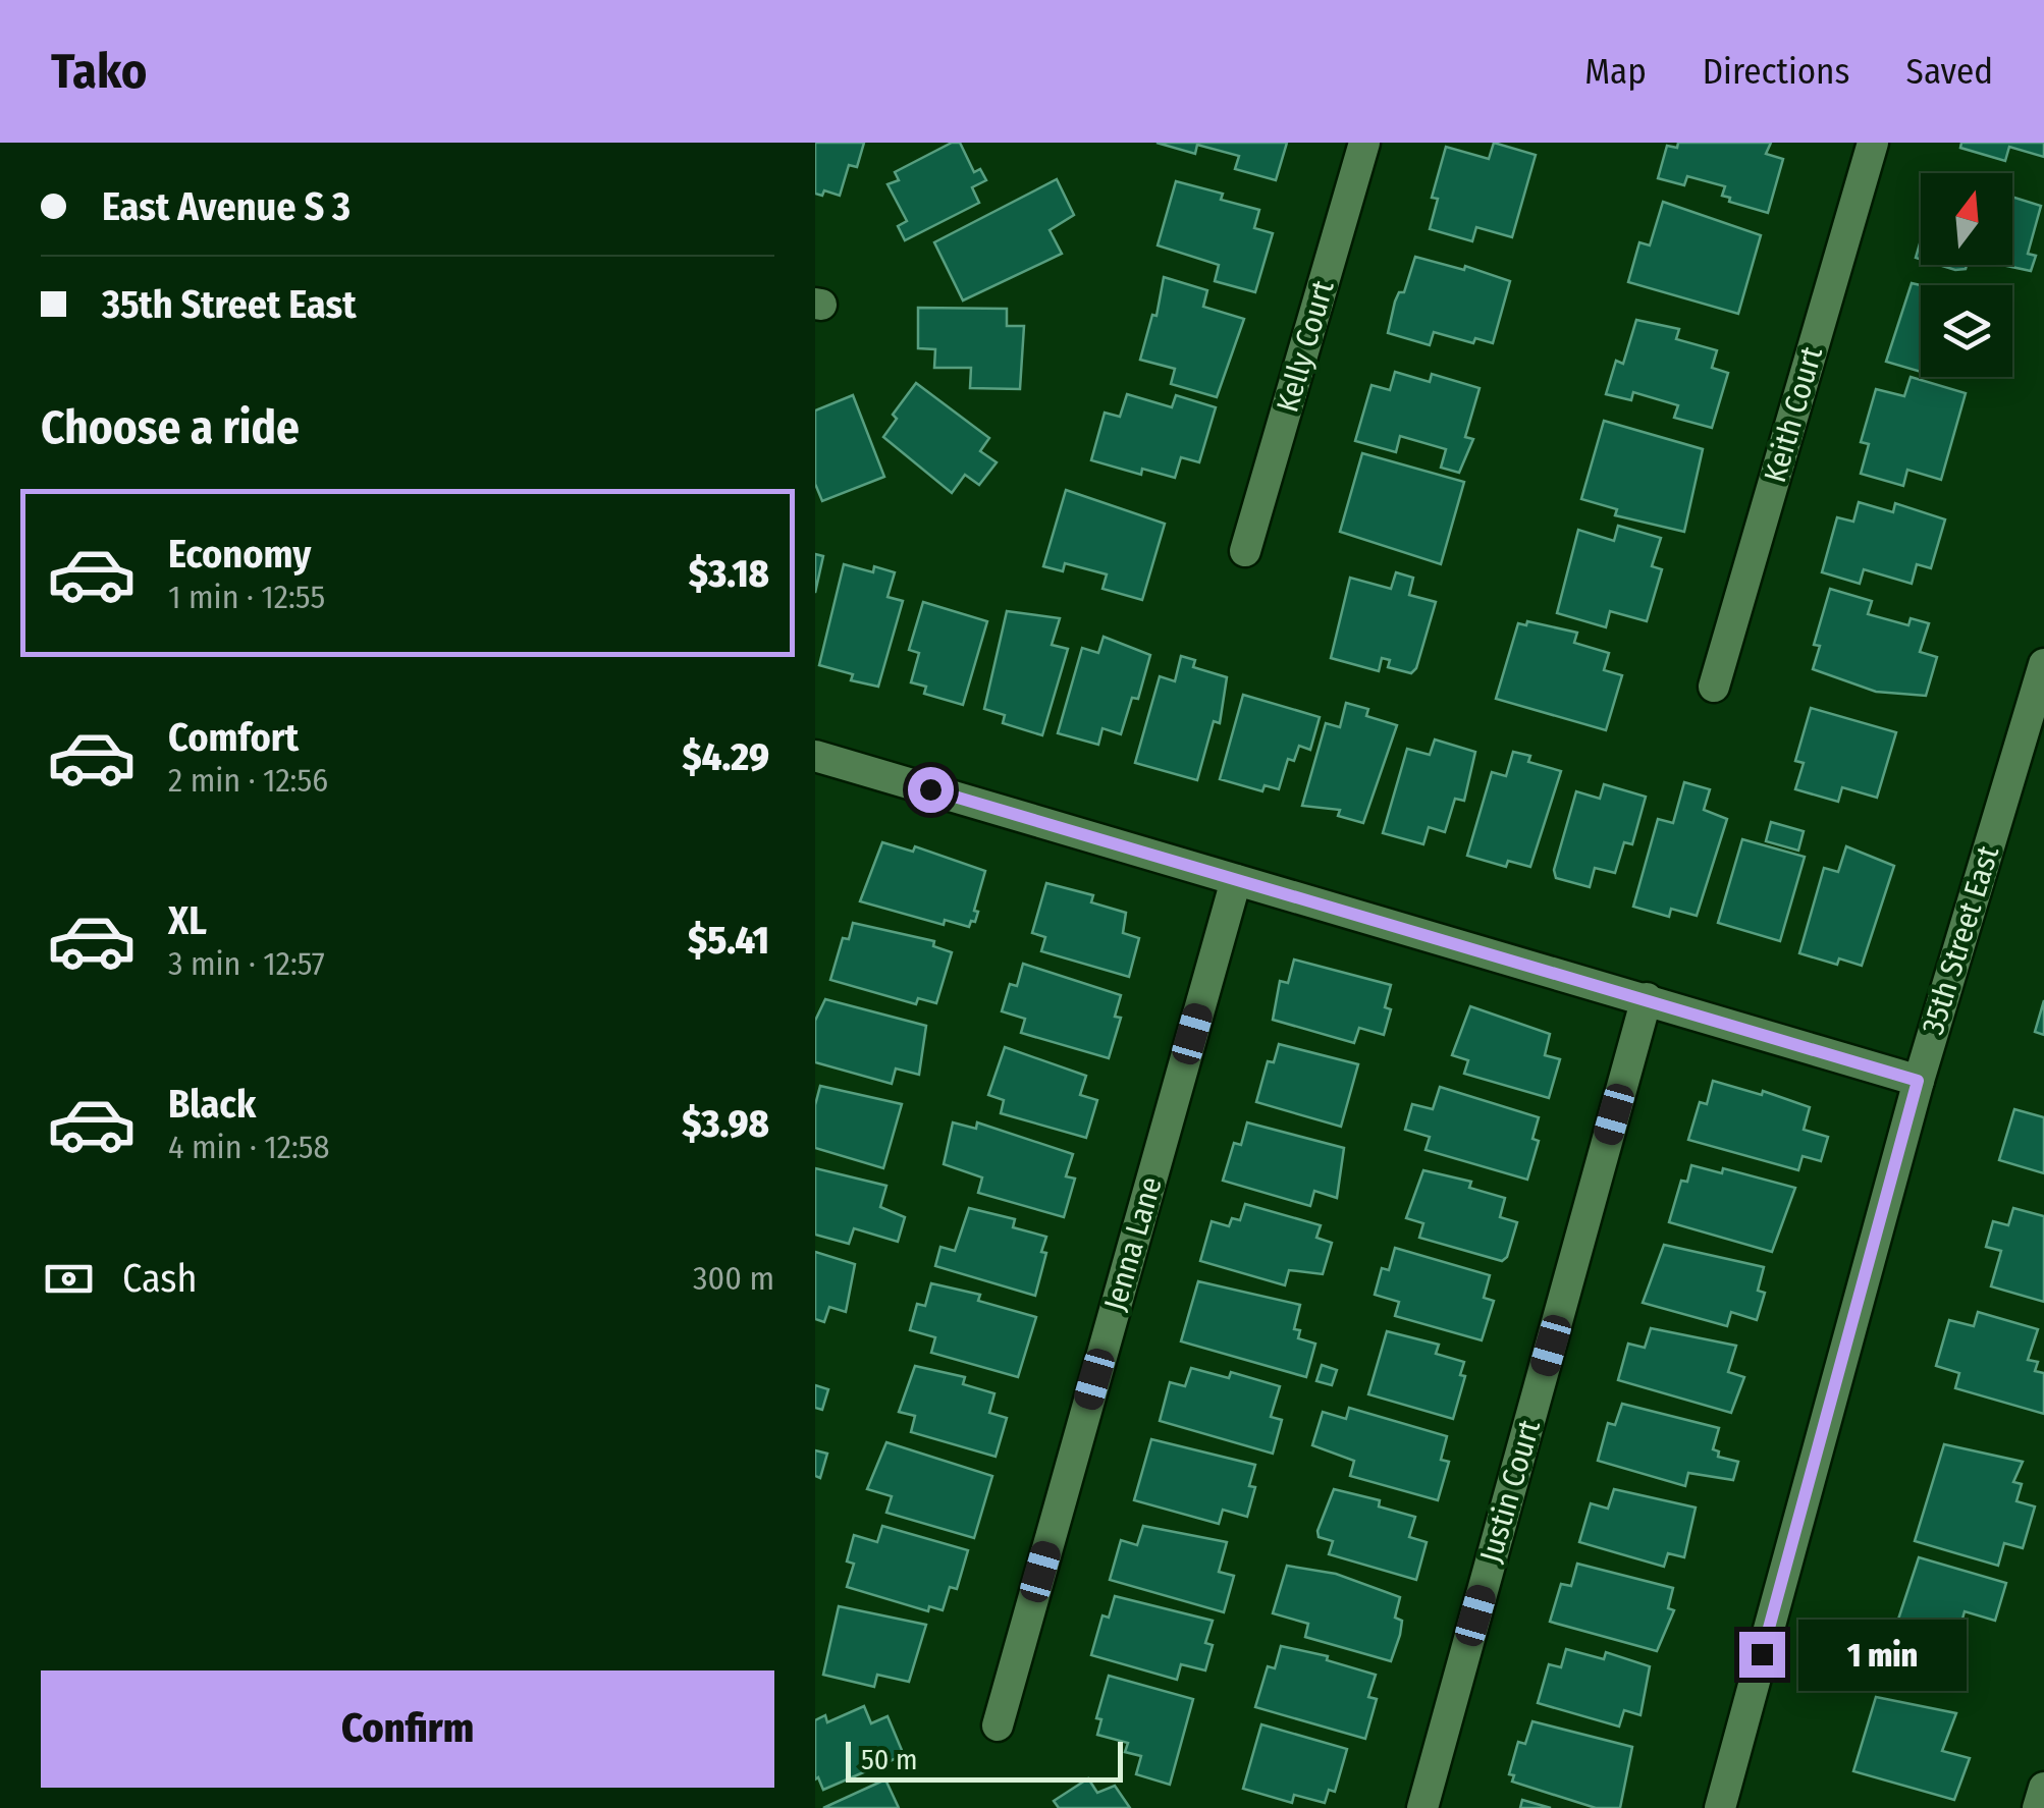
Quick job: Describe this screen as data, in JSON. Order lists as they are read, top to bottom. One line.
{"streets":{"street":["Kelly Court","Keith Court","35th Street East","Jenna Lane","Justin Court"]},"scale_bar":"50 m","north":"top","page":{"header":"Tako","nav":["Map","Directions","Saved"],"banner":["East Avenue S 3","35th Street East"],"heading":"Choose a ride","list":[{"name":"Economy","note":"1 min · 12:55","value":"$3.18"},{"name":"Comfort","note":"2 min · 12:56","value":"$4.29"},{"name":"XL","note":"3 min · 12:57","value":"$5.41"},{"name":"Black","note":"4 min · 12:58","value":"$3.98"}],"pay":["Cash","300 m"],"bubble":"1 min","buttons":"Confirm","scale":"50 m"}}
